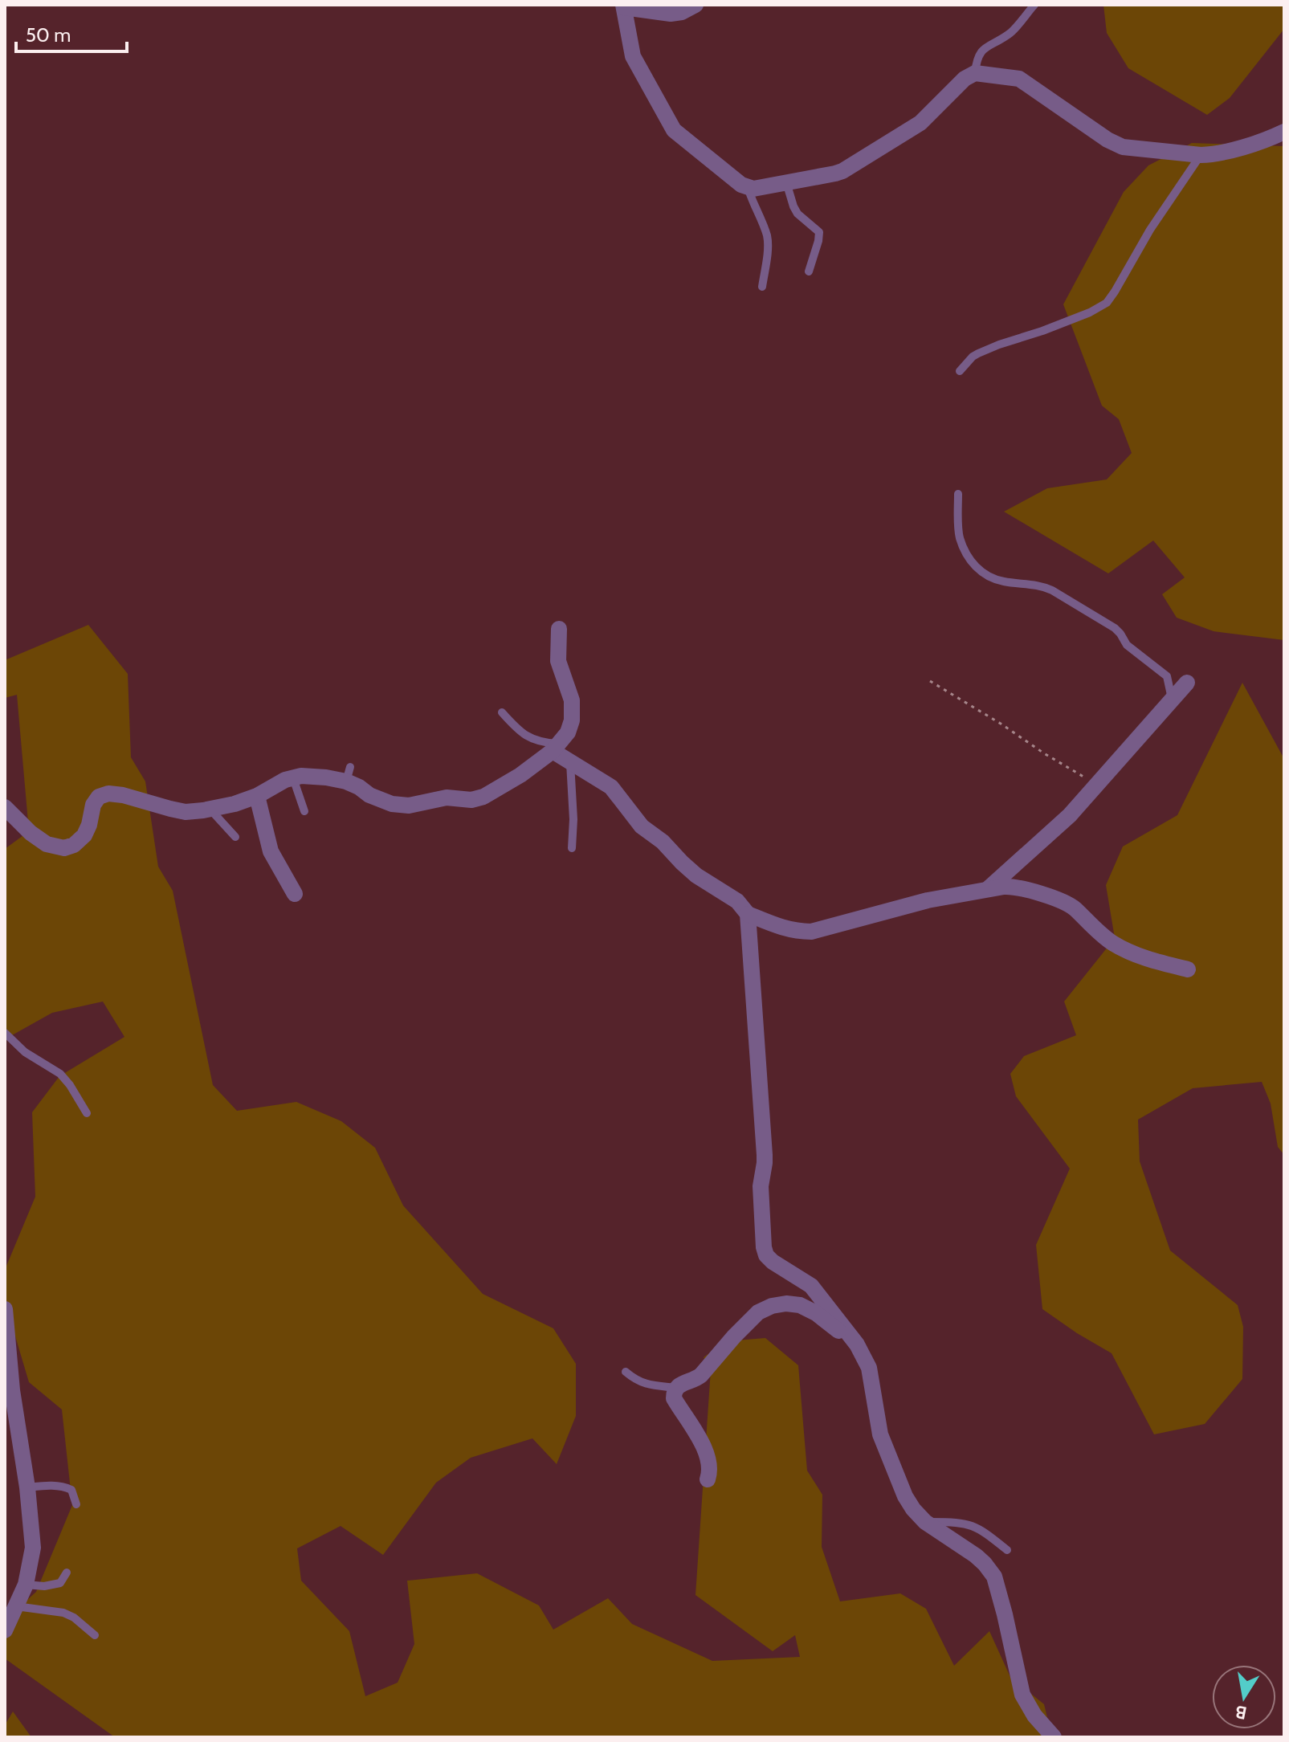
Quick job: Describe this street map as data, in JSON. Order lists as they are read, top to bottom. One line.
{"scale_bar":"50 m","north":"bottom"}
